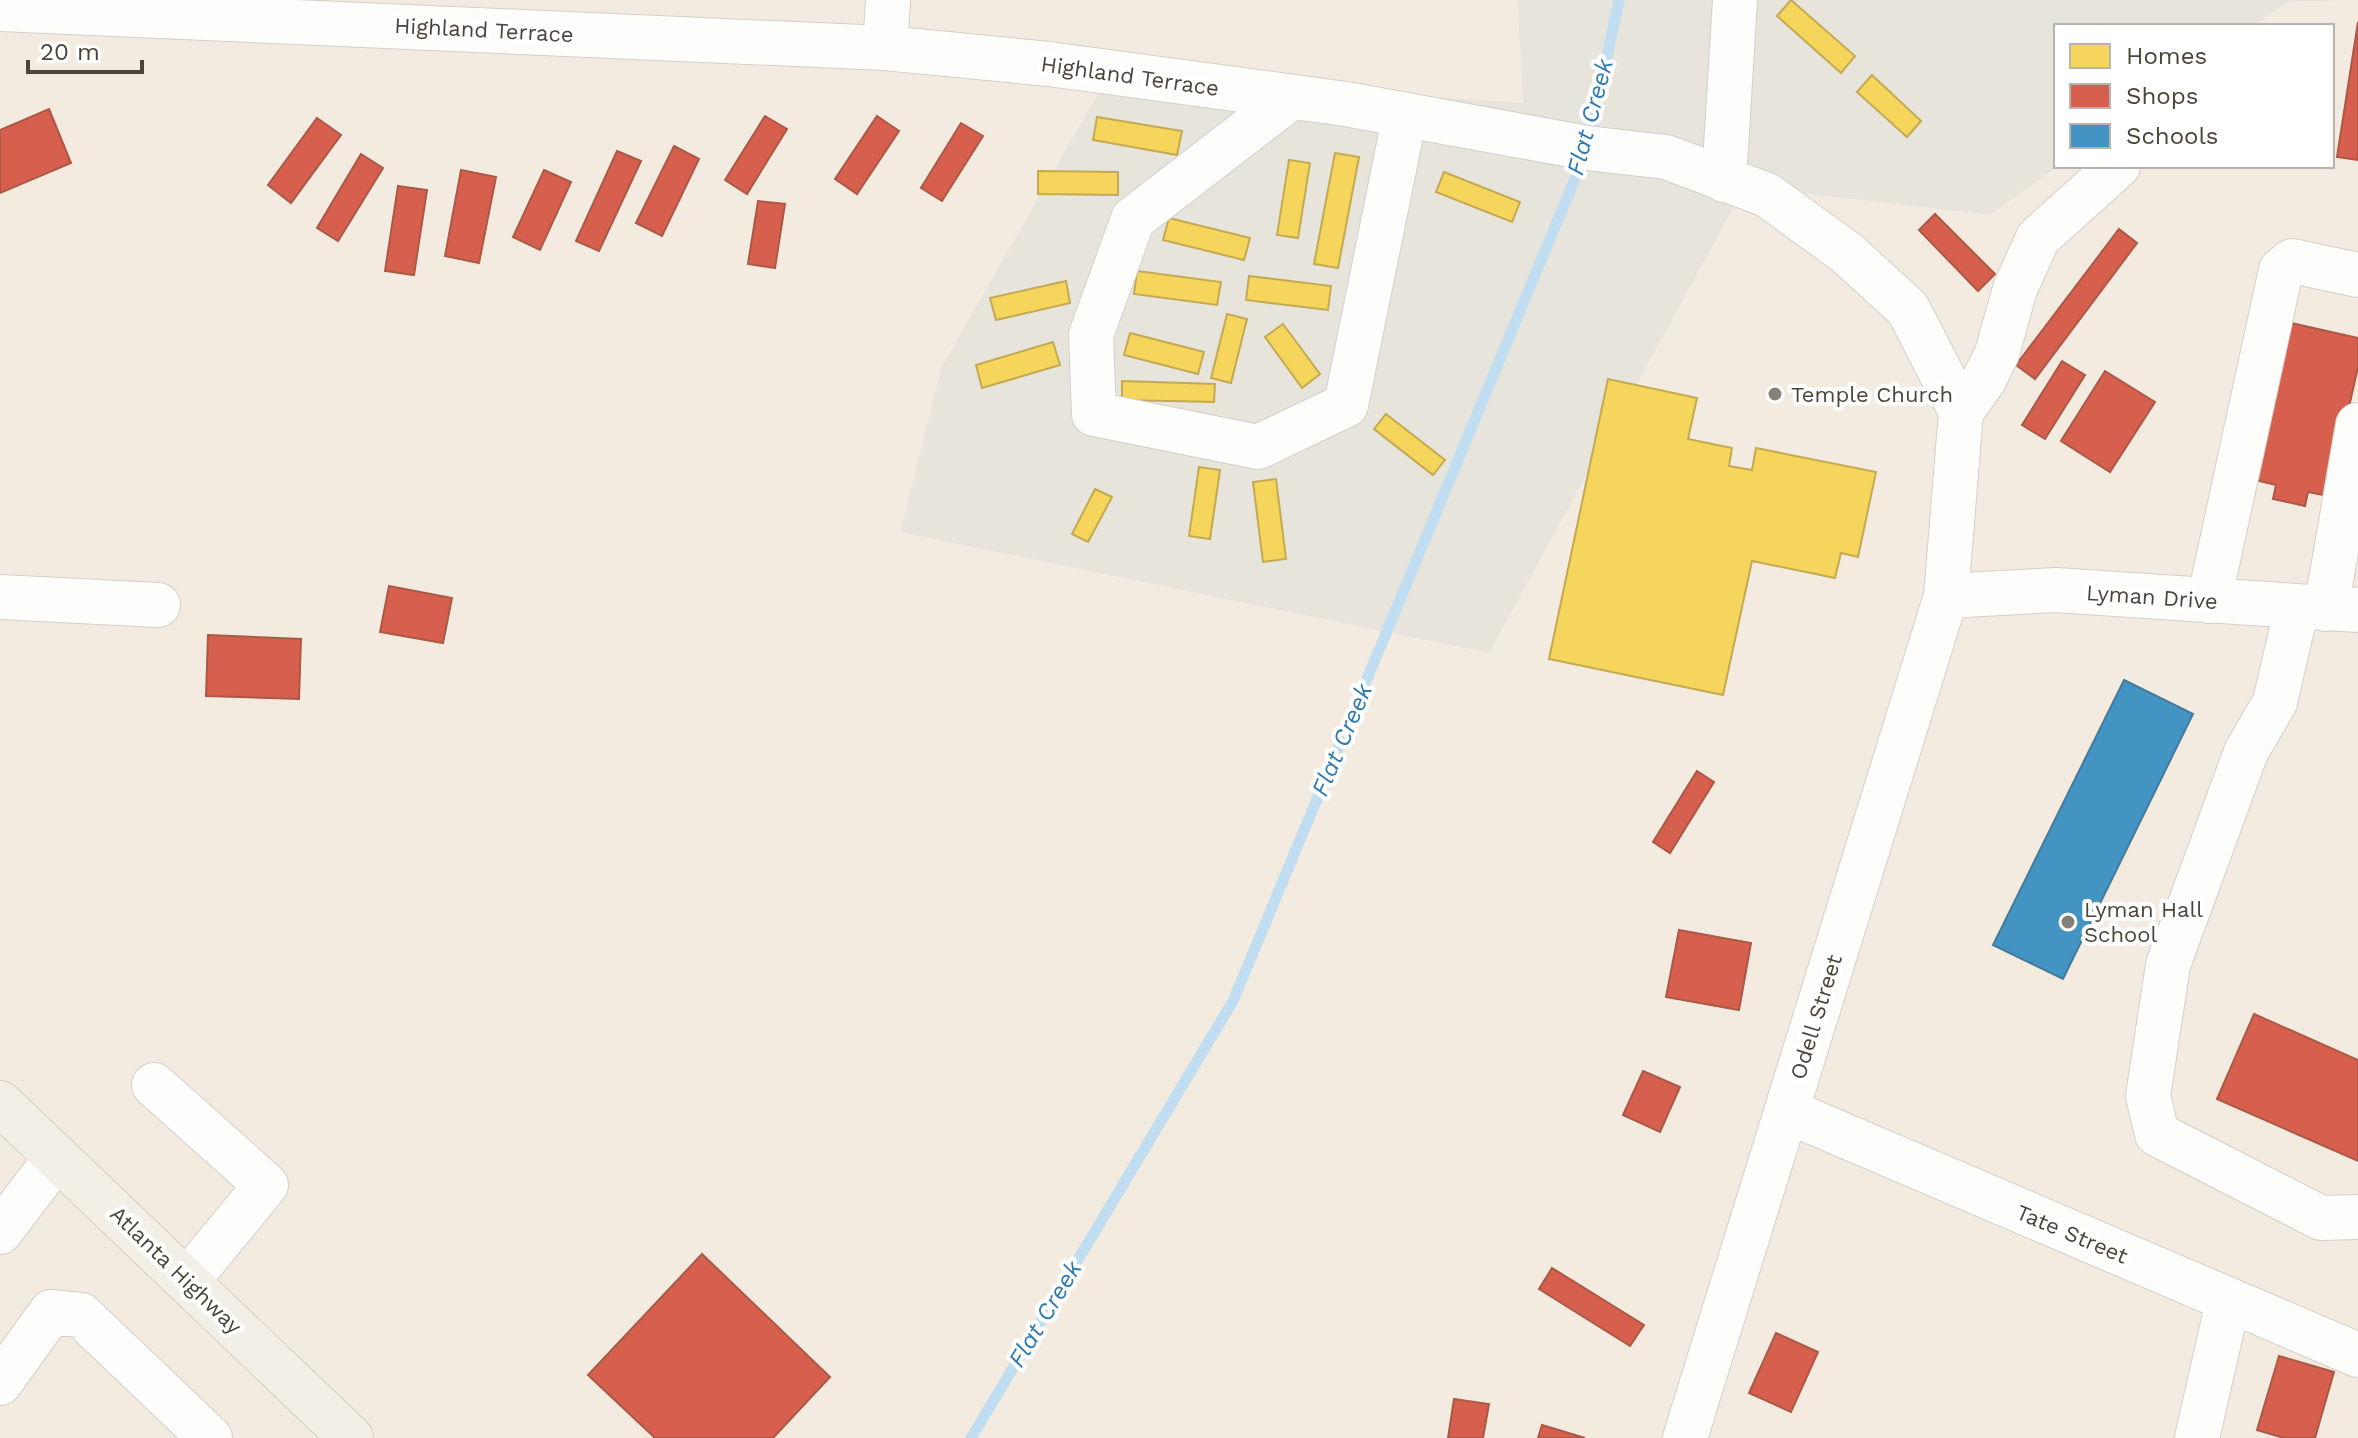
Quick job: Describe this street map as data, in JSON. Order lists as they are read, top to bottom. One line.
{"streets":{"main road":["Atlanta Highway"],"street":["Highland Terrace","Lyman Drive","Odell Street","Tate Street"]},"crossings":[["Lyman Drive","Odell Street"],["Odell Street","Tate Street"]],"water":["Flat Creek"],"places":["Temple Church","Lyman Hall School"],"legend":["Homes","Shops","Schools"],"scale_bar":"20 m"}
